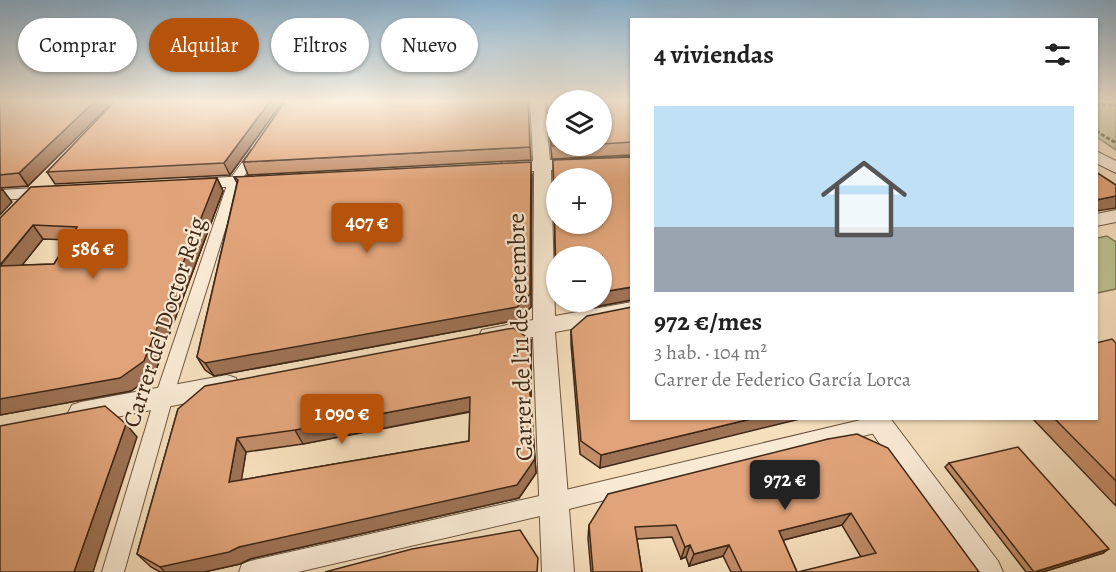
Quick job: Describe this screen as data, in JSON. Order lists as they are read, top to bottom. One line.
{"streets":{"street":["Carrer del Doctor Reig","Carrer de l'11 de setembre"]},"page":{"chip":["Comprar","Alquilar","Filtros","Nuevo"],"heading":"4 viviendas","map_buttons":["+","−"],"list":[{"name":"972 €/mes","note":"3 hab. · 104 m² · Carrer de Federico García Lorca"}],"price":["407 €","586 €","1 090 €","972 €"]}}
